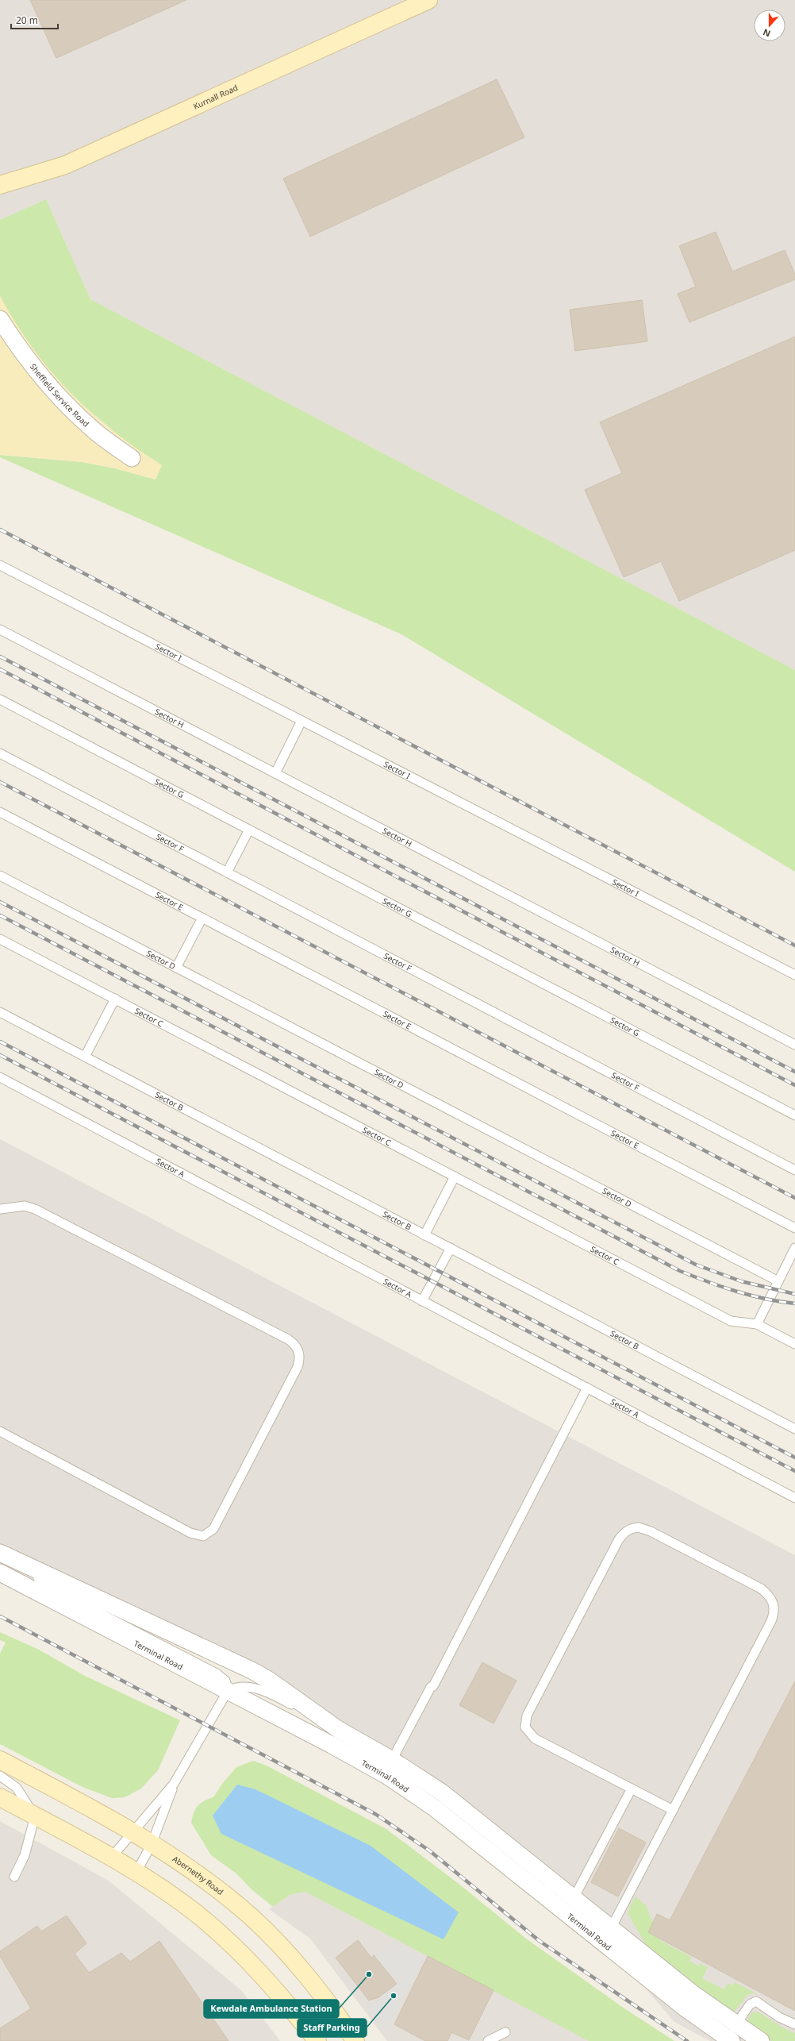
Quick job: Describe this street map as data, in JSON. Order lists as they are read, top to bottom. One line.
{"streets":{"main road":["Kurnall Road","Abernethy Road"],"street":["Sheffield Service Road","Terminal Road"],"lane":["Sector I","Sector H","Sector G","Sector F","Sector E","Sector D","Sector C","Sector B","Sector A"]},"places":["Kewdale Ambulance Station","Staff Parking"],"scale_bar":"20 m","north":"bottom"}
